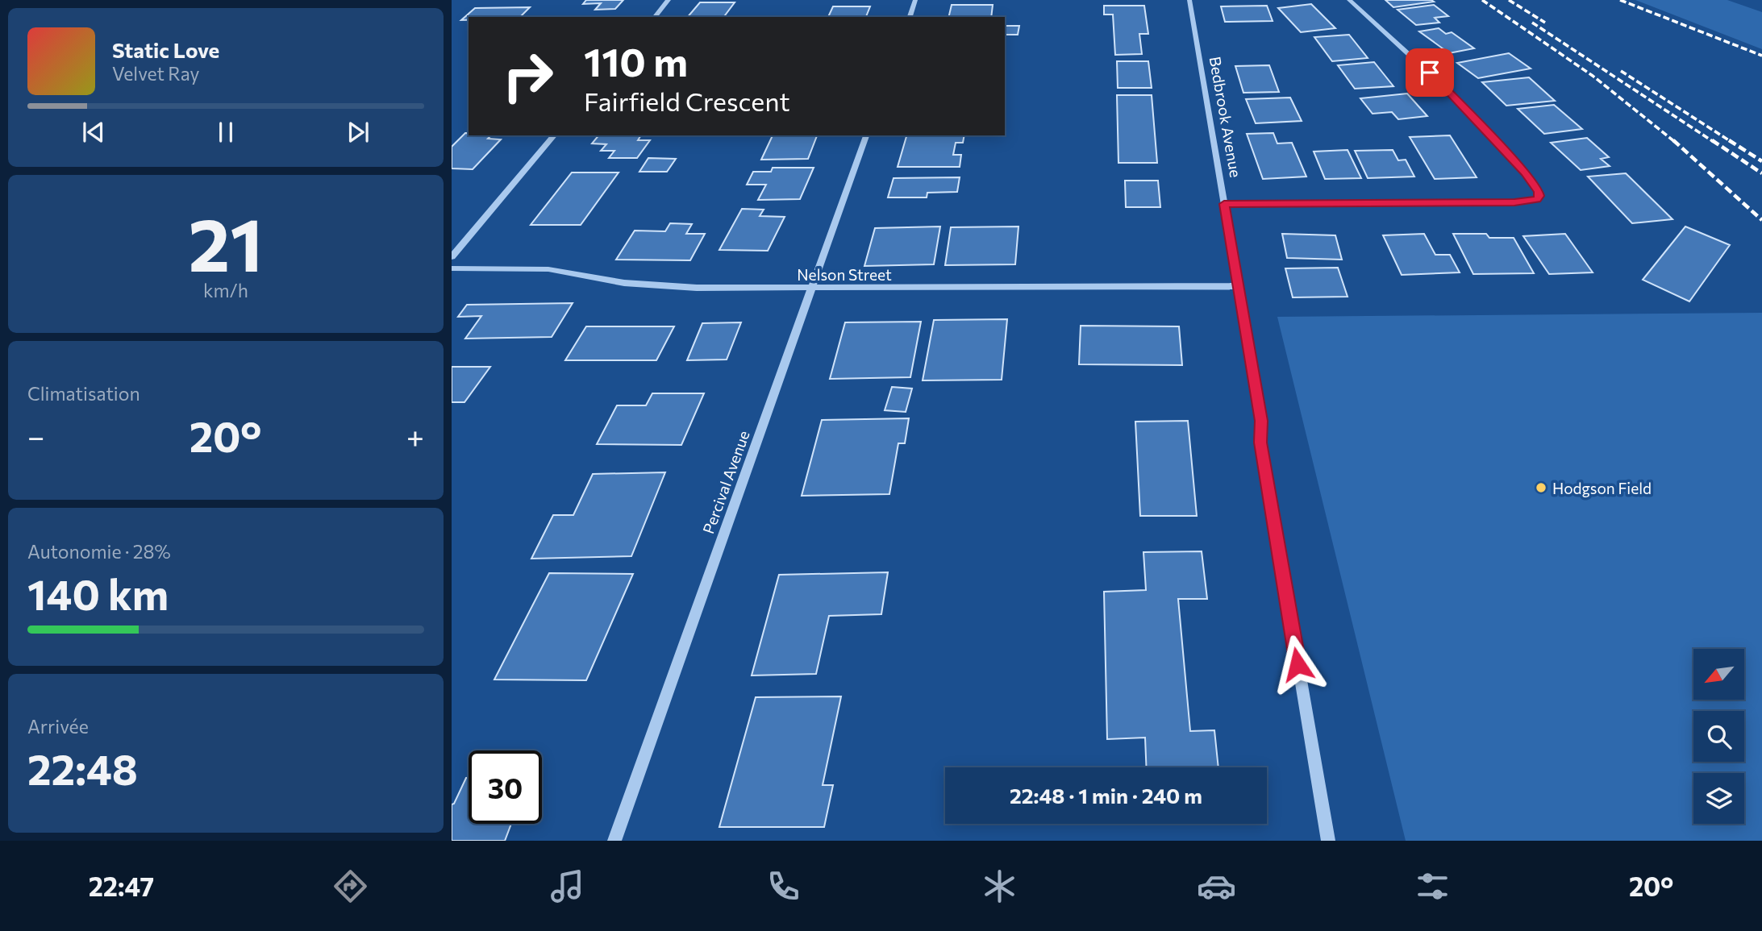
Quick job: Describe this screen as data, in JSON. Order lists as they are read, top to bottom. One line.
{"streets":{"street":["Bedbrook Avenue","Nelson Street","Percival Avenue"]},"crossings":[["Bedbrook Avenue","Nelson Street"],["Nelson Street","Percival Avenue"]],"places":["Hodgson Field"],"north":"bottom left","page":{"turn":["110 m","Fairfield Crescent"],"song":["Static Love","Velvet Ray"],"tile":[["21","km/h"],"Climatisation",["Autonomie · 28%","140 km"],["Arrivée","22:48"]],"heat":["−","20°","+"],"limit":"30","trip":"22:48 · 1 min · 240 m","tabs":["22:47","20°"]}}
